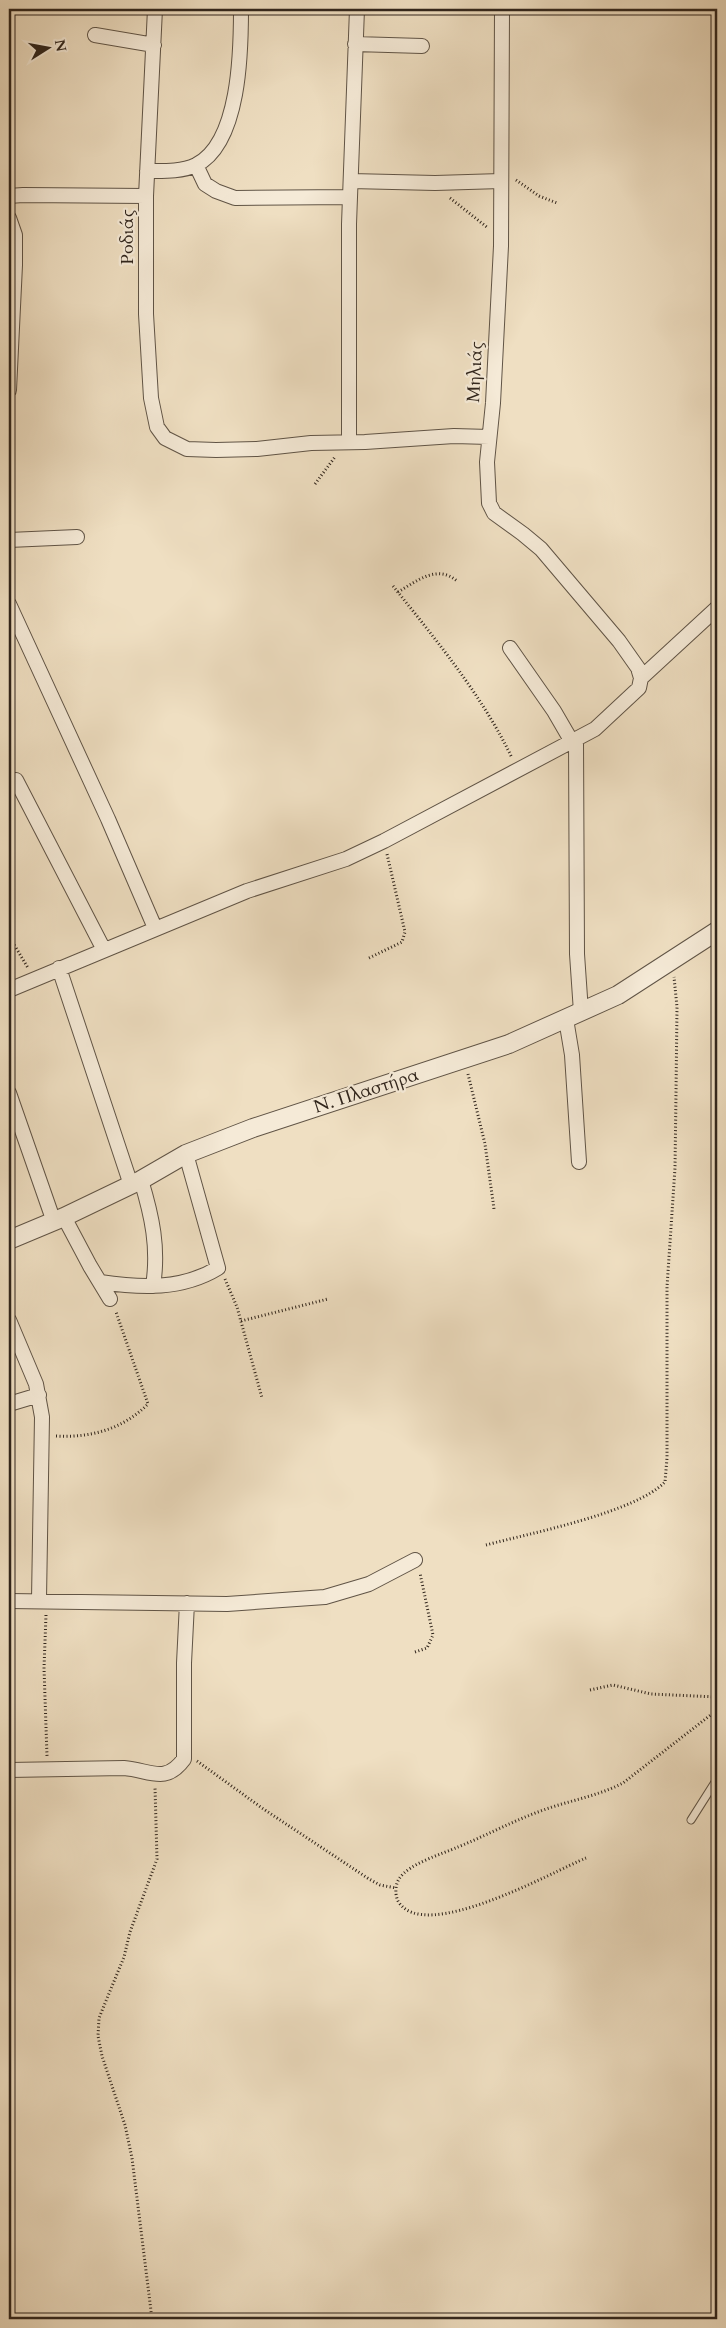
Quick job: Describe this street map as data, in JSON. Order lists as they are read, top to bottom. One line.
{"streets":{"street":["Ροδιάς","Μηλιάς","Ν. Πλαστήρα"]},"north":"right"}
